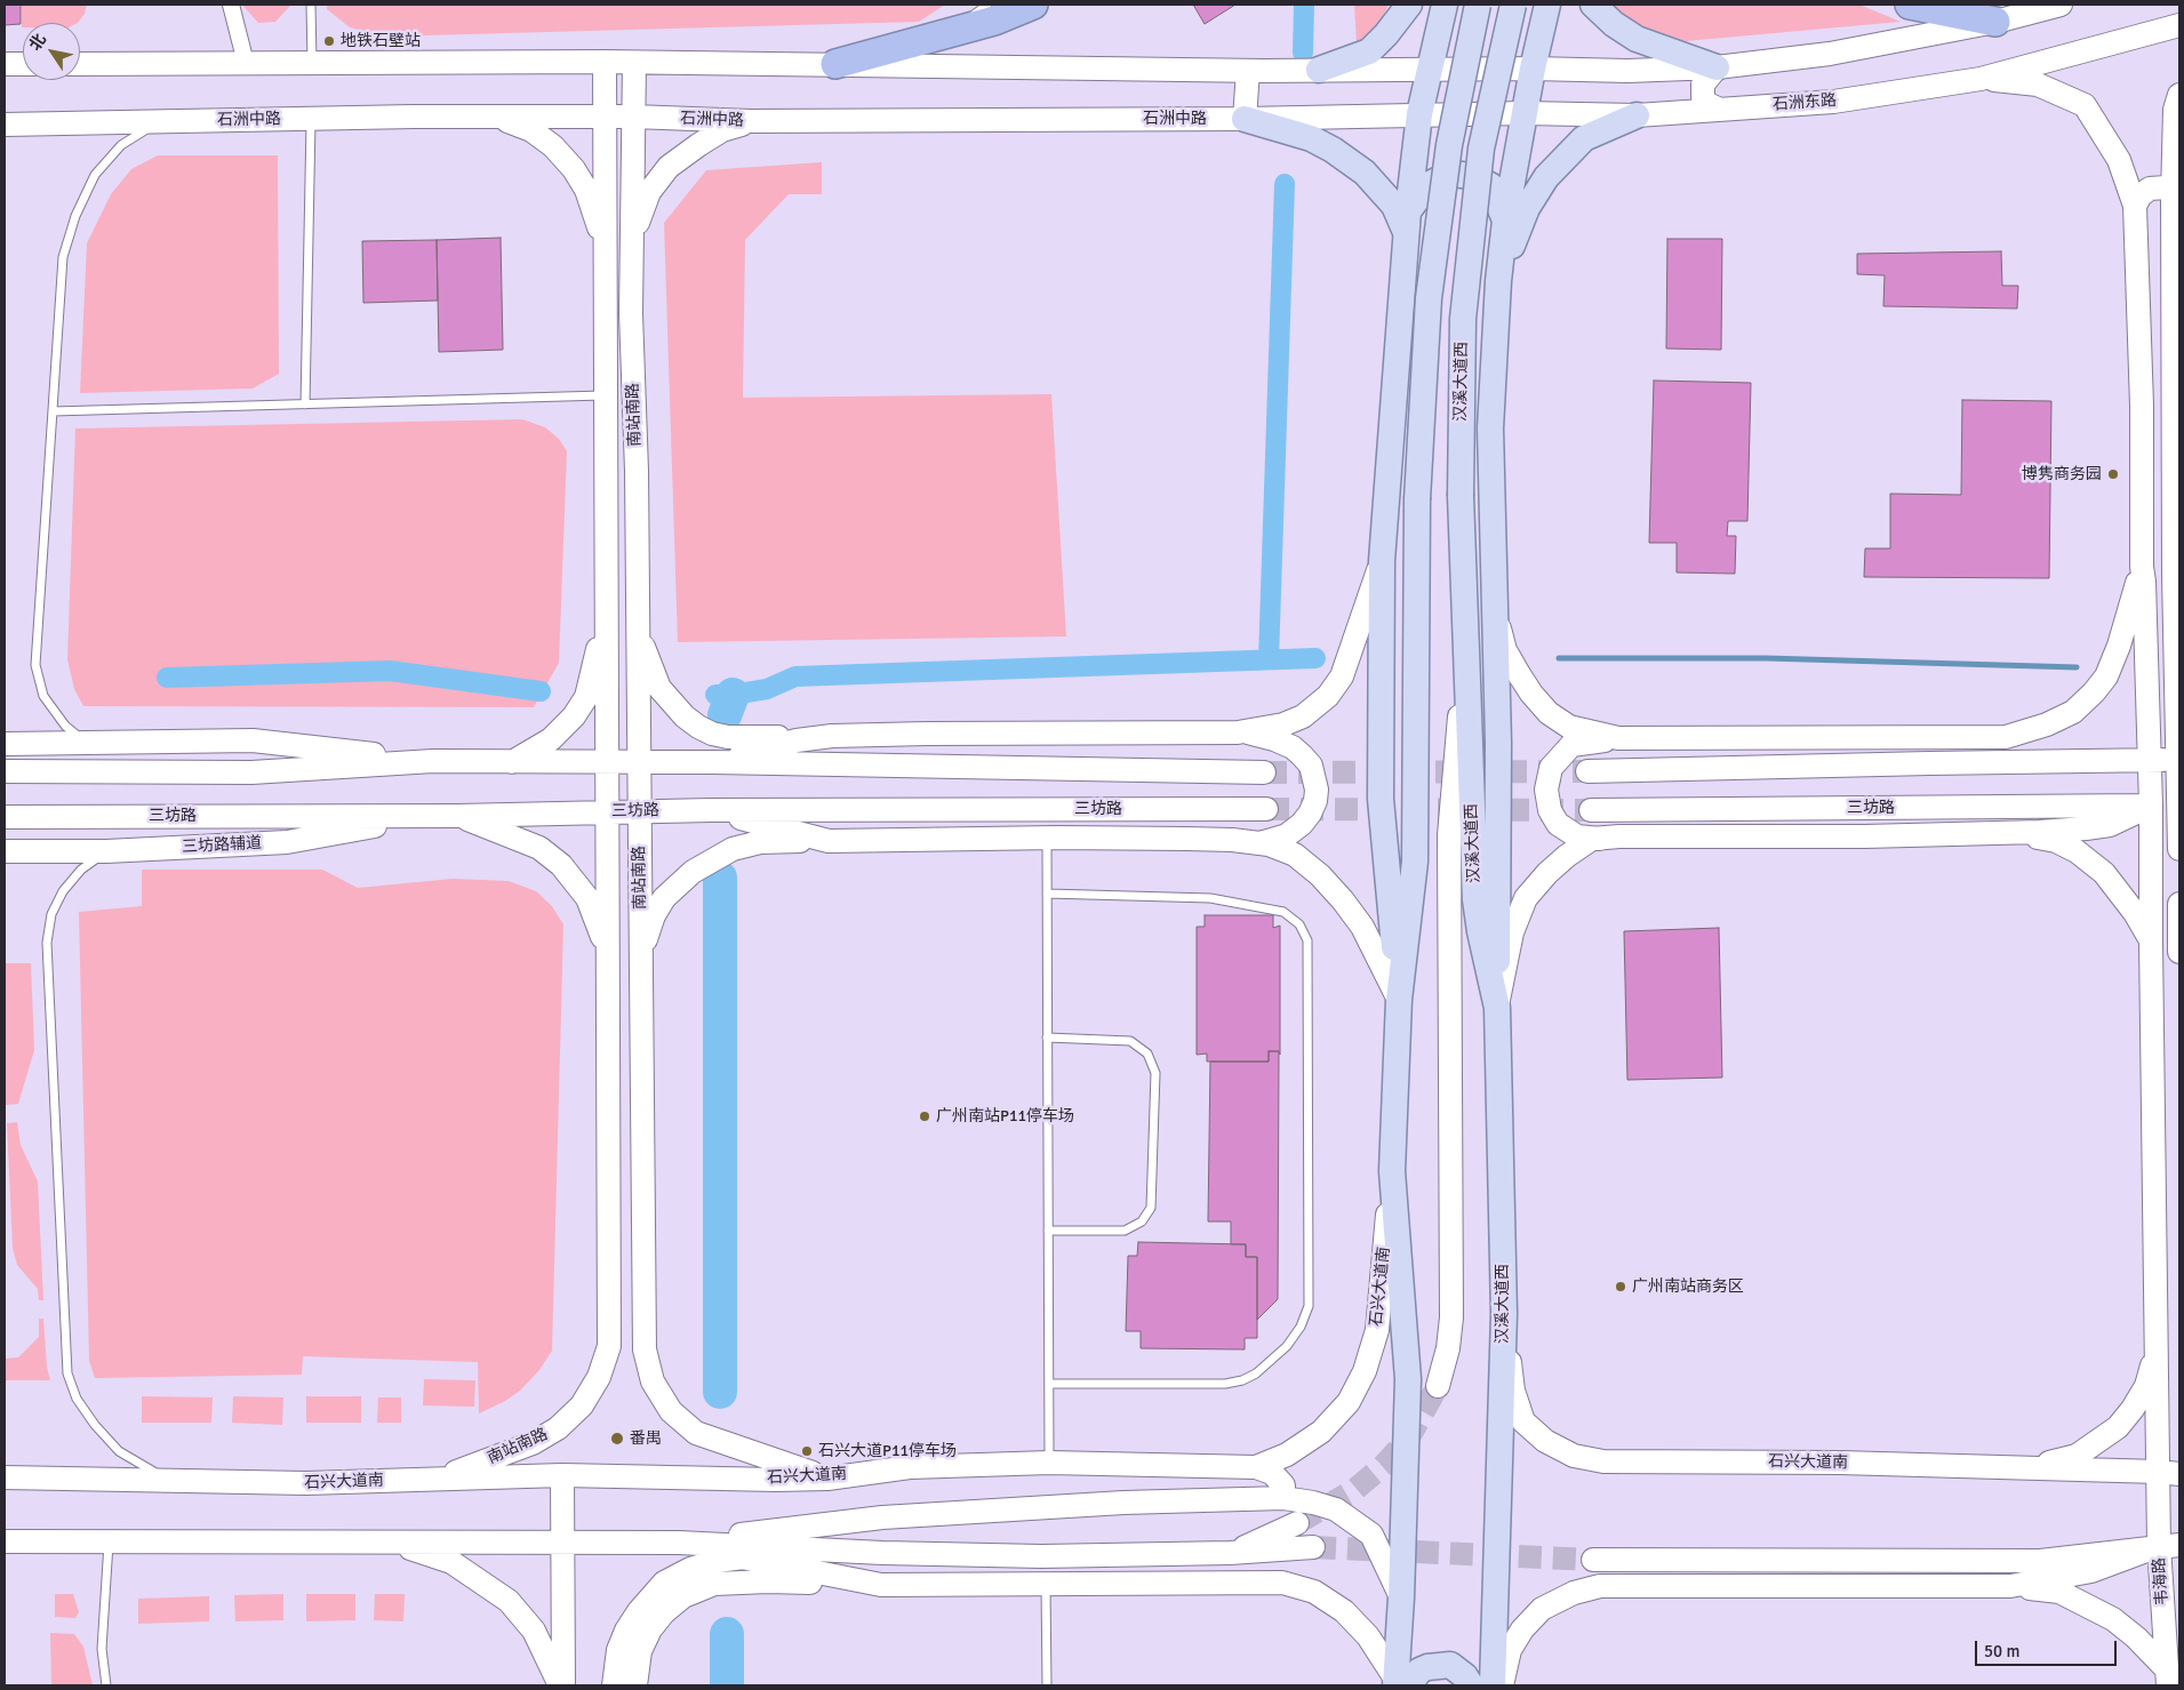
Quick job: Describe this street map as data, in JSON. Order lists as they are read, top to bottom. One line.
{"streets":{"main road":["石洲东路","石洲中路","汉溪大道西","南站南路","三坊路","三坊路辅道","石兴大道南","韦海路"]},"crossings":[["石洲东路","石洲中路"],["石洲中路","南站南路"],["汉溪大道西","石兴大道南"],["南站南路","三坊路"],["南站南路","石兴大道南"],["三坊路","三坊路辅道"],["石兴大道南","韦海路"]],"places":["地铁石壁站","博隽商务园","广州南站P11停车场","广州南站商务区","番禺","石兴大道P11停车场"],"scale_bar":"50 m","north":"top left"}
